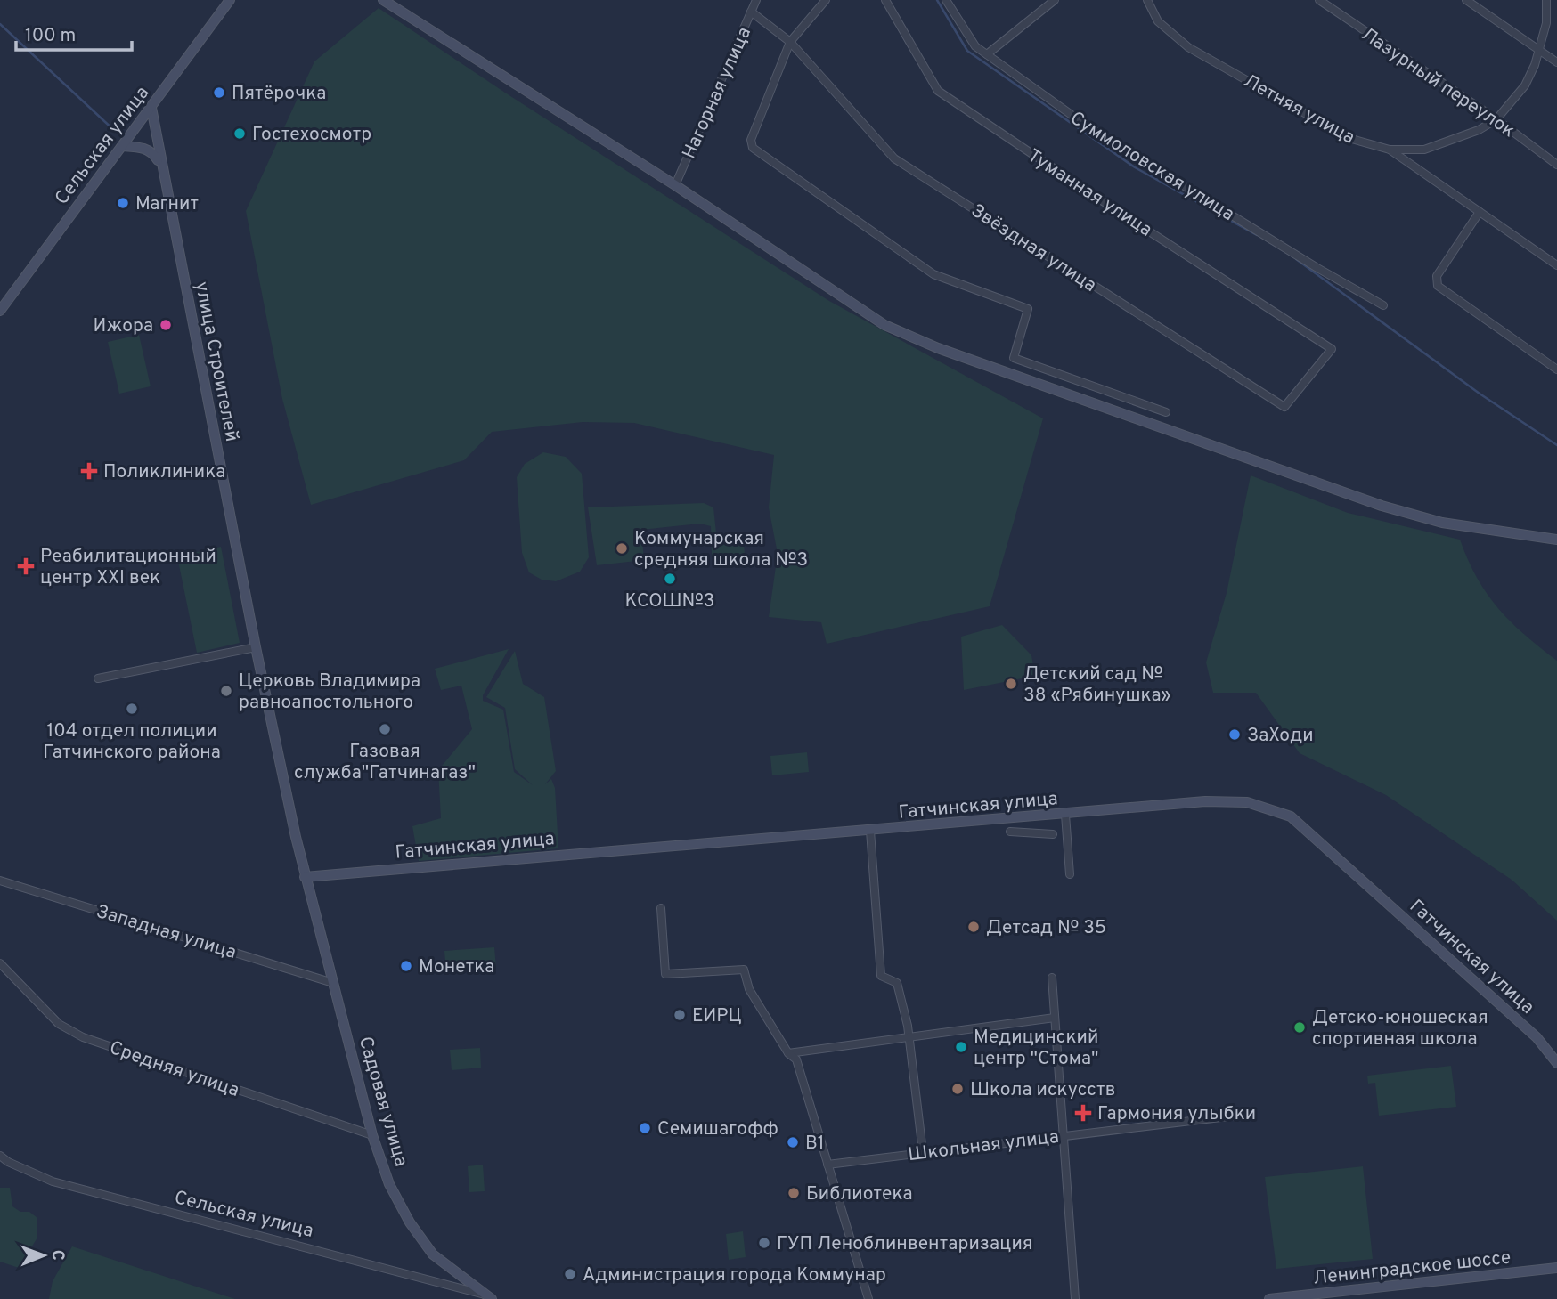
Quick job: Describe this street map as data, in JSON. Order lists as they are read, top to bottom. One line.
{"streets":{"main road":["Сельская улица","улица Строителей","Гатчинская улица","Садовая улица","Ленинградское шоссе"],"street":["Лазурный переулок","Нагорная улица","Летняя улица","Суммоловская улица","Туманная улица","Звёздная улица","Западная улица","Средняя улица","Школьная улица"]},"crossings":[["Нагорная улица","Звёздная улица"],["Сельская улица","улица Строителей"],["Сельская улица","Садовая улица"],["Туманная улица","Звёздная улица"],["улица Строителей","Гатчинская улица"],["улица Строителей","Садовая улица"],["Гатчинская улица","Садовая улица"],["Западная улица","Садовая улица"],["Средняя улица","Садовая улица"]],"places":{"other":["Пятёрочка","Гостехосмотр","Магнит","Ижора","Коммунарская средняя школа №3","КСОШ№3","Детский сад № 38 «Рябинушка»","Церковь Владимира равноапостольного","104 отдел полиции Гатчинского района","Газовая служба\"Гатчинагаз\"","ЗаХоди","Детсад № 35","Монетка","ЕИРЦ","Детско-юношеская спортивная школа","Медицинский центр \"Стома\"","Школа искусств","Семишагофф","B1","Библиотека","ГУП Леноблинвентаризация","Администрация города Коммунар"],"health":["Поликлиника","Реабилитационный центр ХХI век","Гармония улыбки"]},"scale_bar":"100 m","north":"right"}
